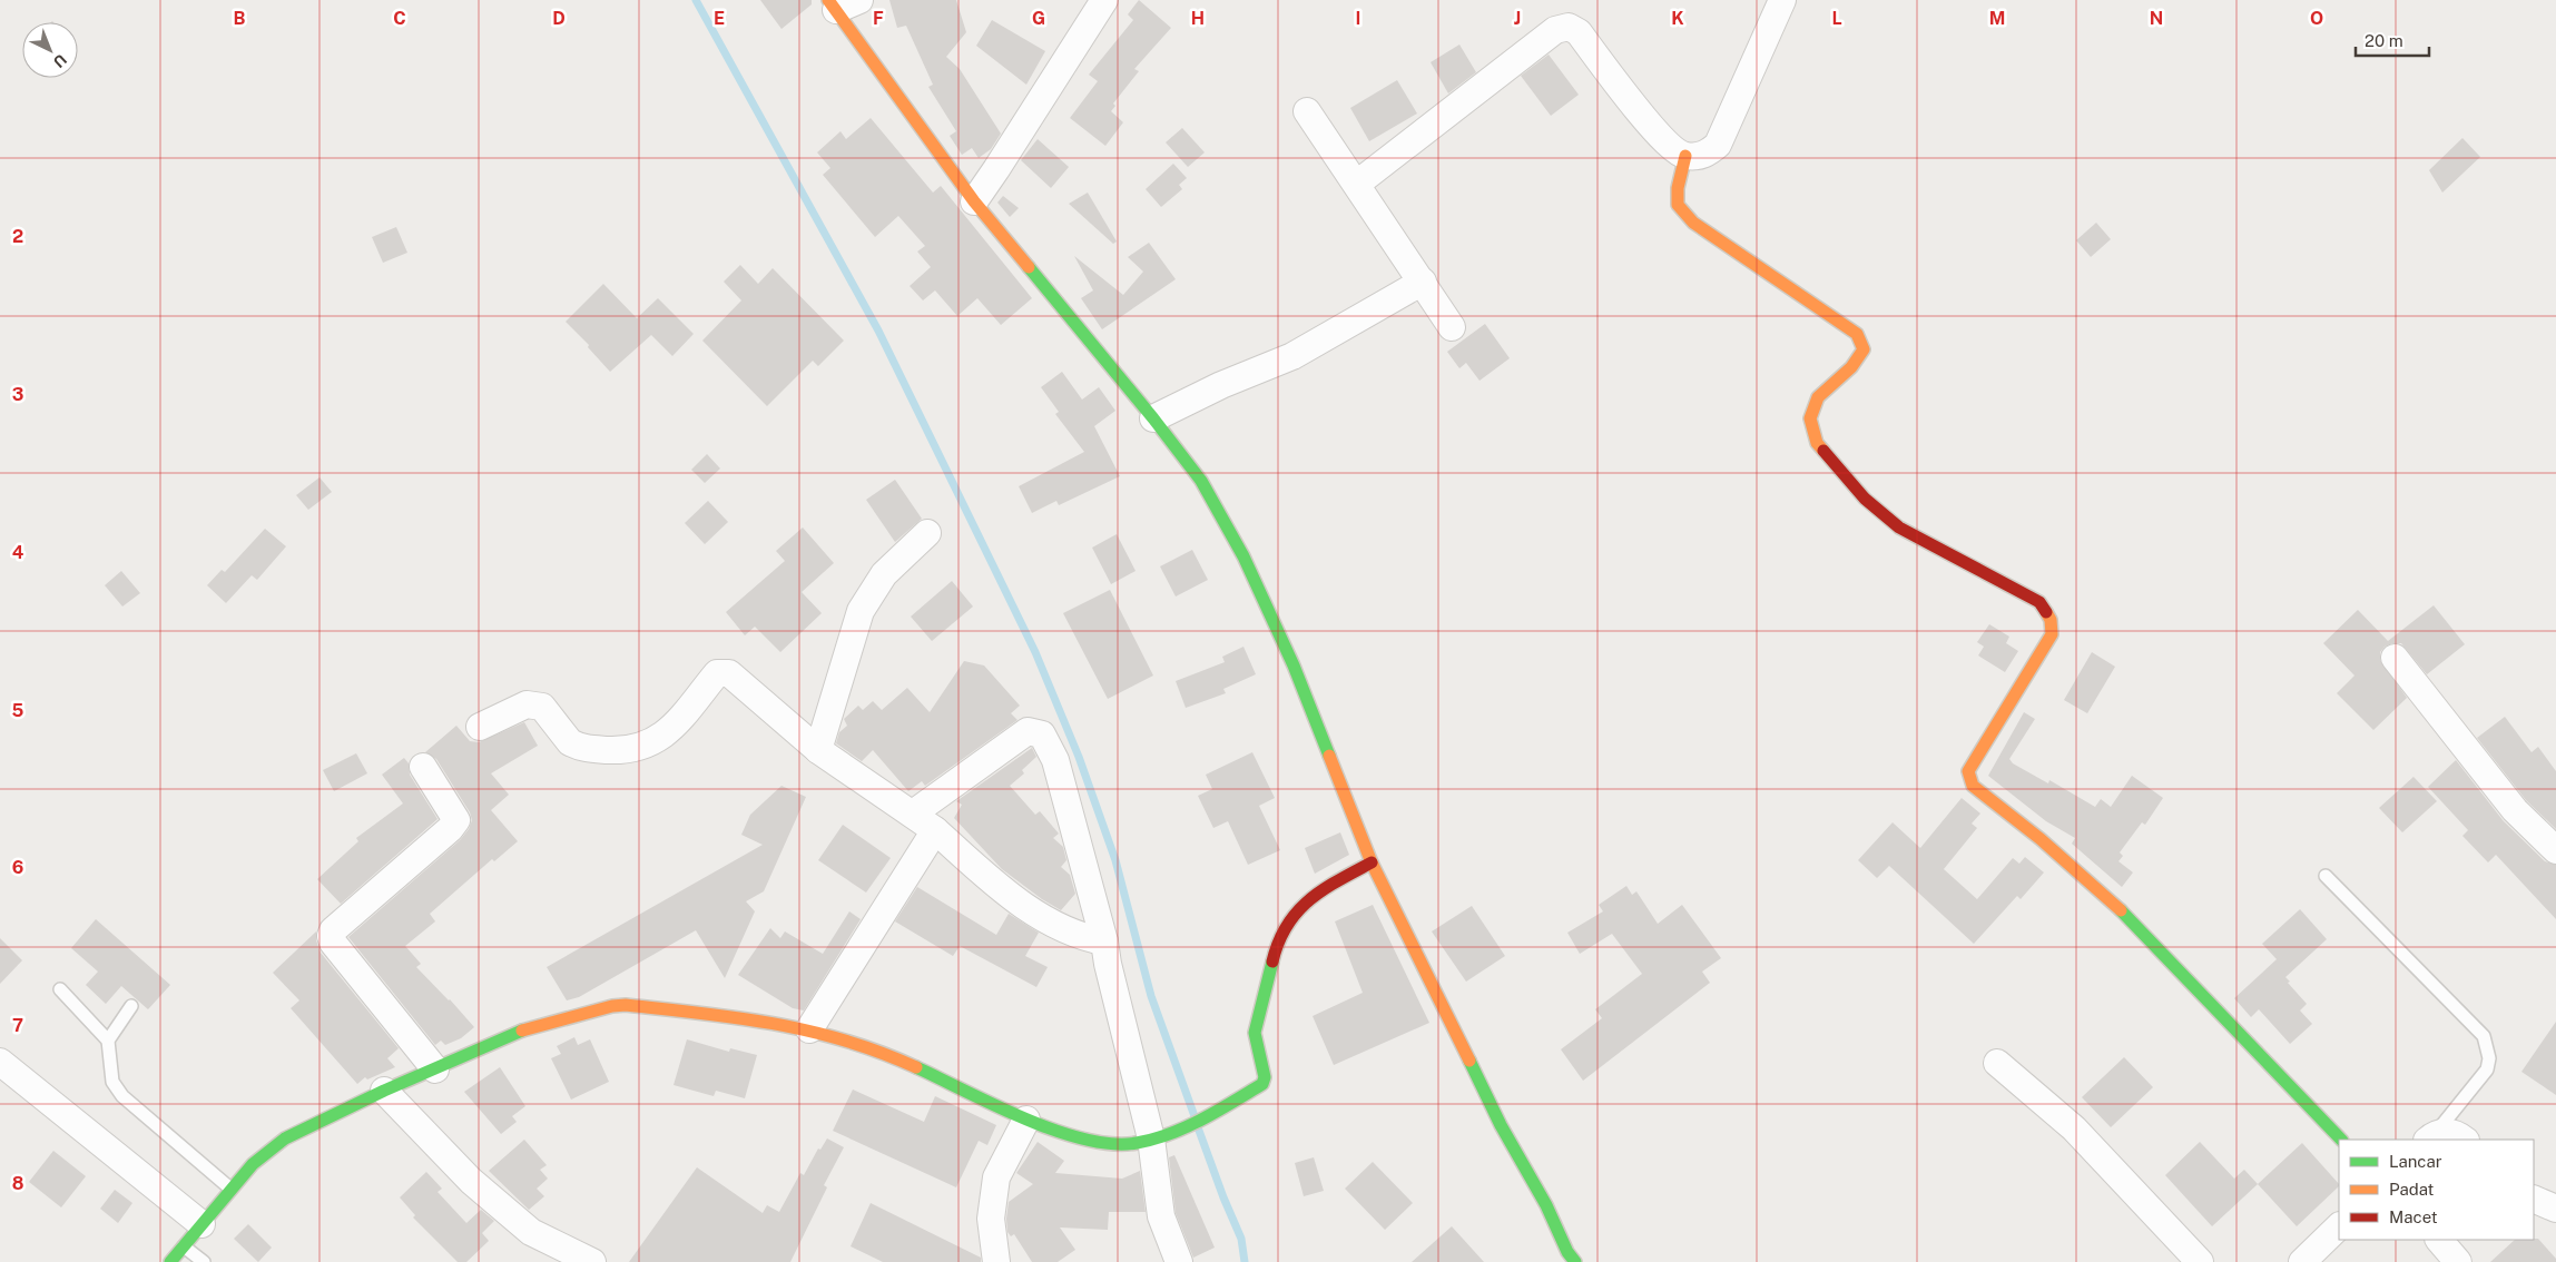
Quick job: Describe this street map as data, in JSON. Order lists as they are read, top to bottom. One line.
{"legend":["Lancar","Padat","Macet"],"scale_bar":"20 m","north":"bottom right","grid":{"columns":["B","C","D","E","F","G","H","I","J","K","L","M","N","O"],"rows":["2","3","4","5","6","7","8"]}}
